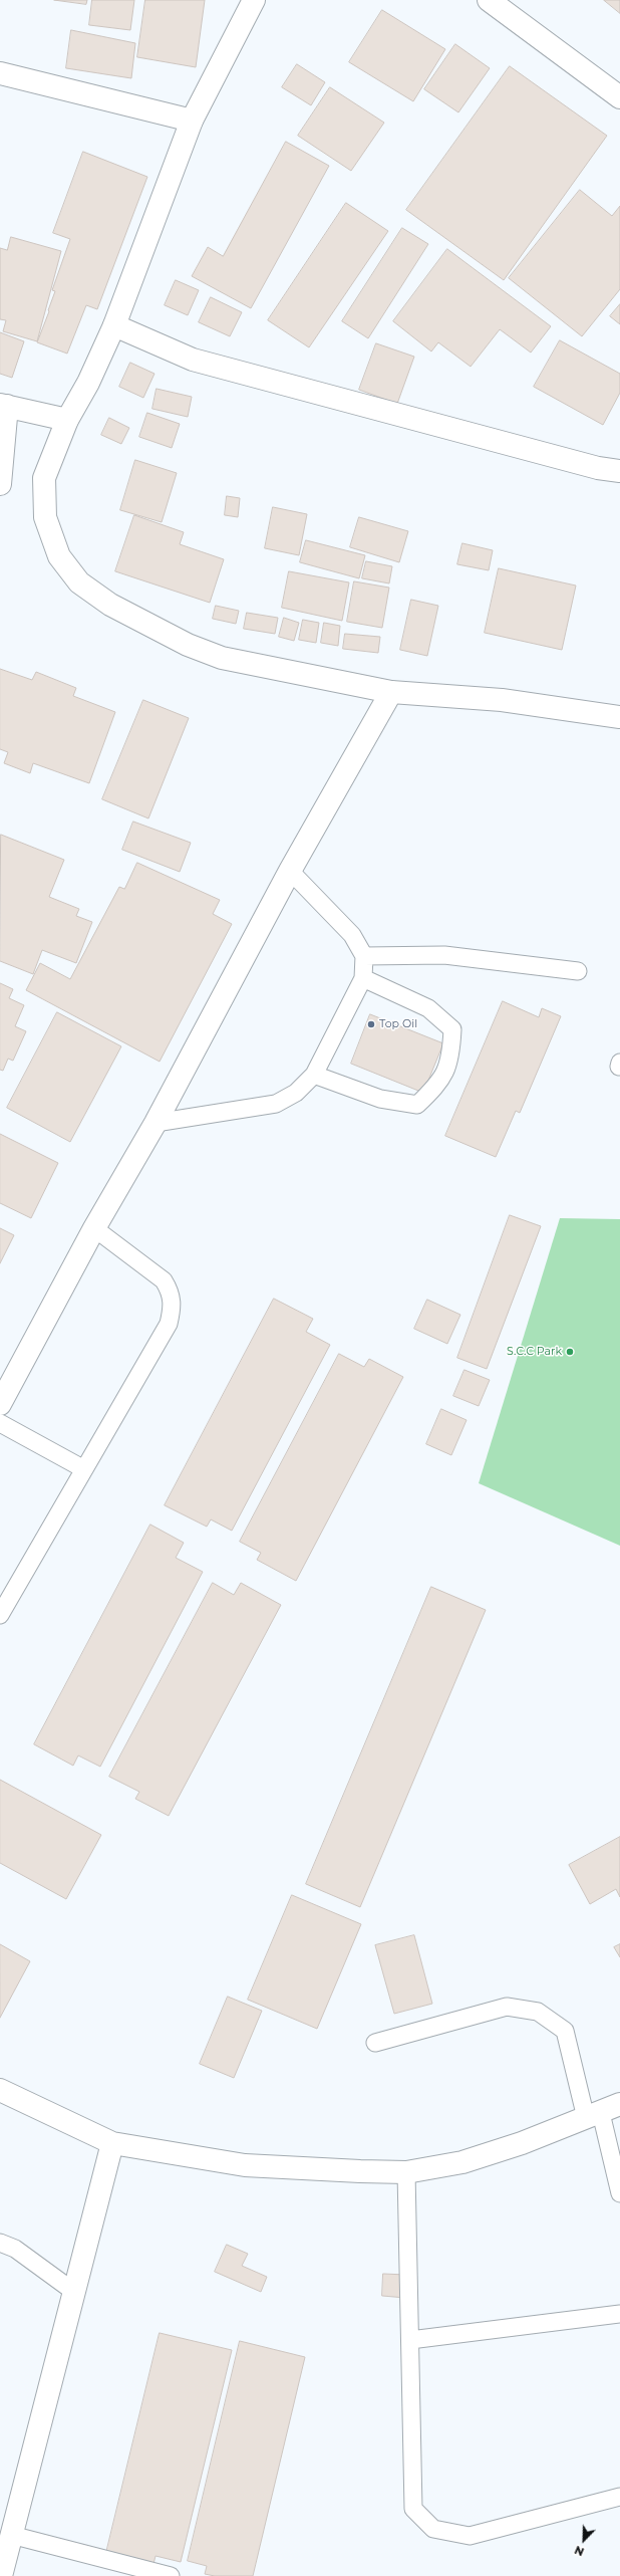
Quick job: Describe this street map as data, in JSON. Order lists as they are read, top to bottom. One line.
{"places":["Top Oil","S.C.C Park"],"north":"bottom left"}
